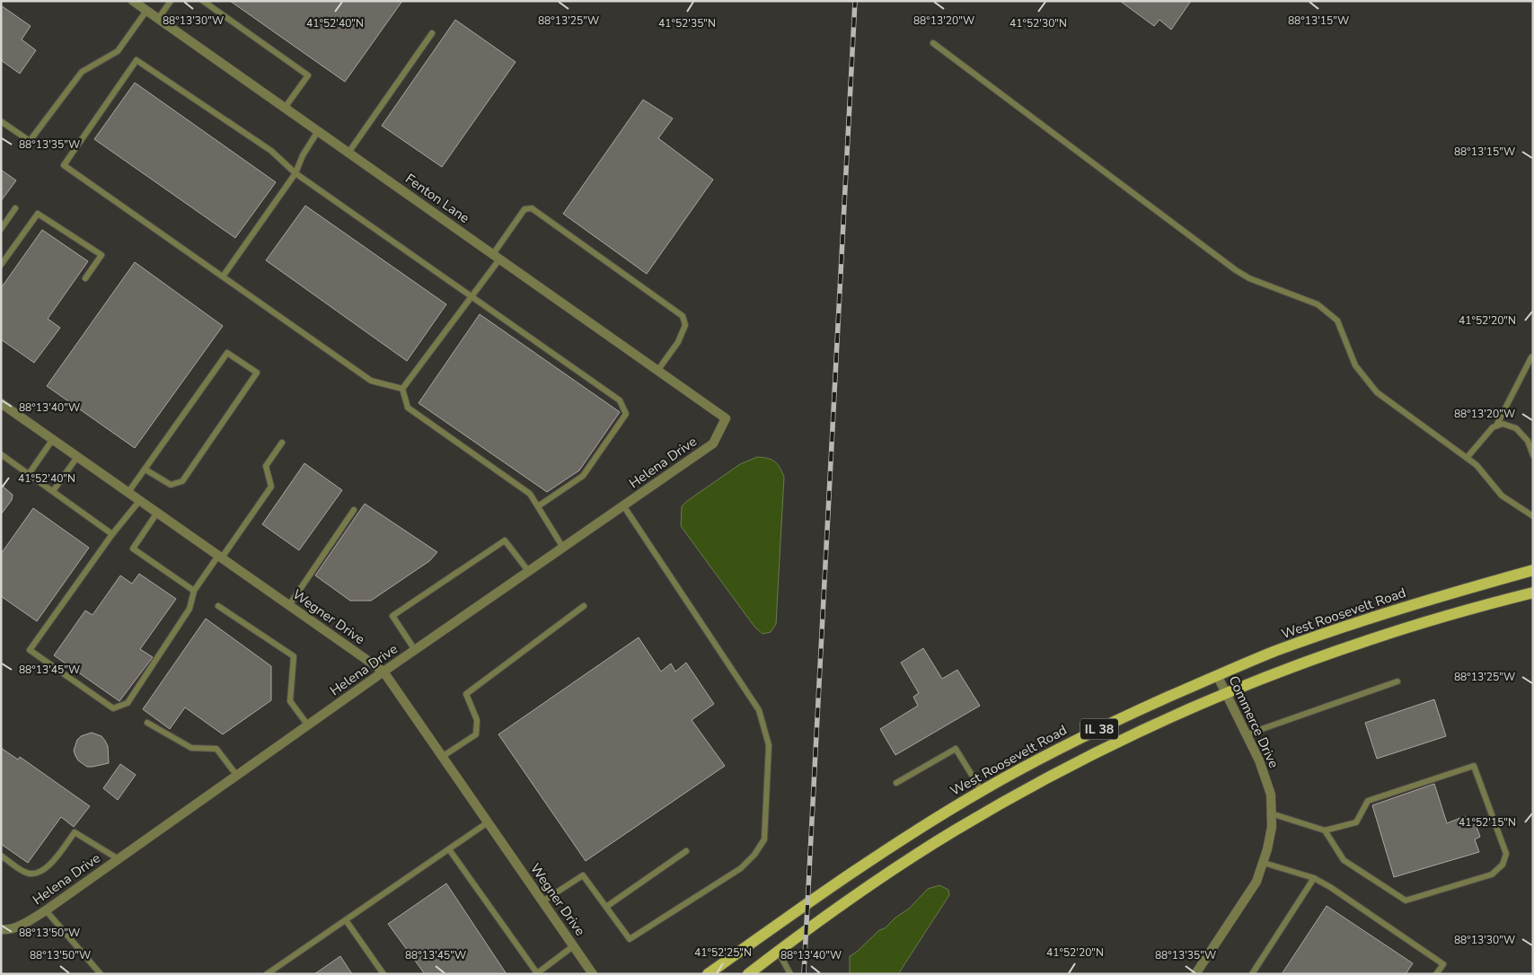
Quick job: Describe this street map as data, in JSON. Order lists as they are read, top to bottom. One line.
{"streets":{"main road":["West Roosevelt Road","IL 38"],"street":["Fenton Lane","Helena Drive","Wegner Drive","Commerce Drive"]},"crossings":[["Fenton Lane","Helena Drive"],["Helena Drive","Wegner Drive"],["West Roosevelt Road","Commerce Drive"],["Commerce Drive","IL 38"]],"coordinates":["88°13'20\"W","88°13'30\"W","88°13'25\"W","88°13'15\"W","41°52'40\"N","41°52'35\"N","41°52'30\"N","88°13'35\"W","41°52'20\"N","88°13'40\"W","88°13'45\"W","41°52'15\"N","88°13'50\"W","41°52'25\"N"]}
